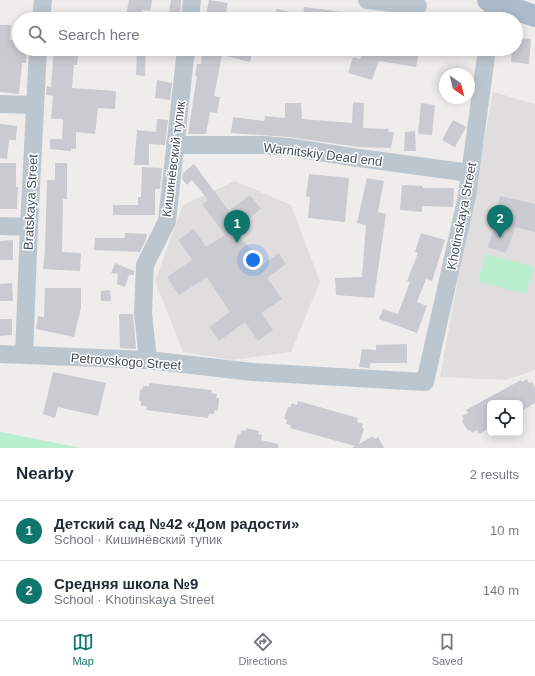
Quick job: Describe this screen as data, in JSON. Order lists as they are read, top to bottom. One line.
{"streets":{"street":["Warnitskiy Dead end","Кишинёвский тупик","Bratskaya Street","Khotinskaya Street","Petrovskogo Street"]},"crossings":[["Warnitskiy Dead end","Кишинёвский тупик"],["Warnitskiy Dead end","Khotinskaya Street"],["Кишинёвский тупик","Petrovskogo Street"],["Bratskaya Street","Petrovskogo Street"],["Khotinskaya Street","Petrovskogo Street"]],"north":"bottom right","page":{"search":"Search here","pins":["2","1"],"heading":["Nearby","2 results"],"list":[{"mark":"1","name":"Детский сад №42 «Дом радости»","note":"School · Кишинёвский тупик","value":"10 m"},{"mark":"2","name":"Средняя школа №9","note":"School · Khotinskaya Street","value":"140 m"}],"nav":["Map","Directions","Saved"]}}
